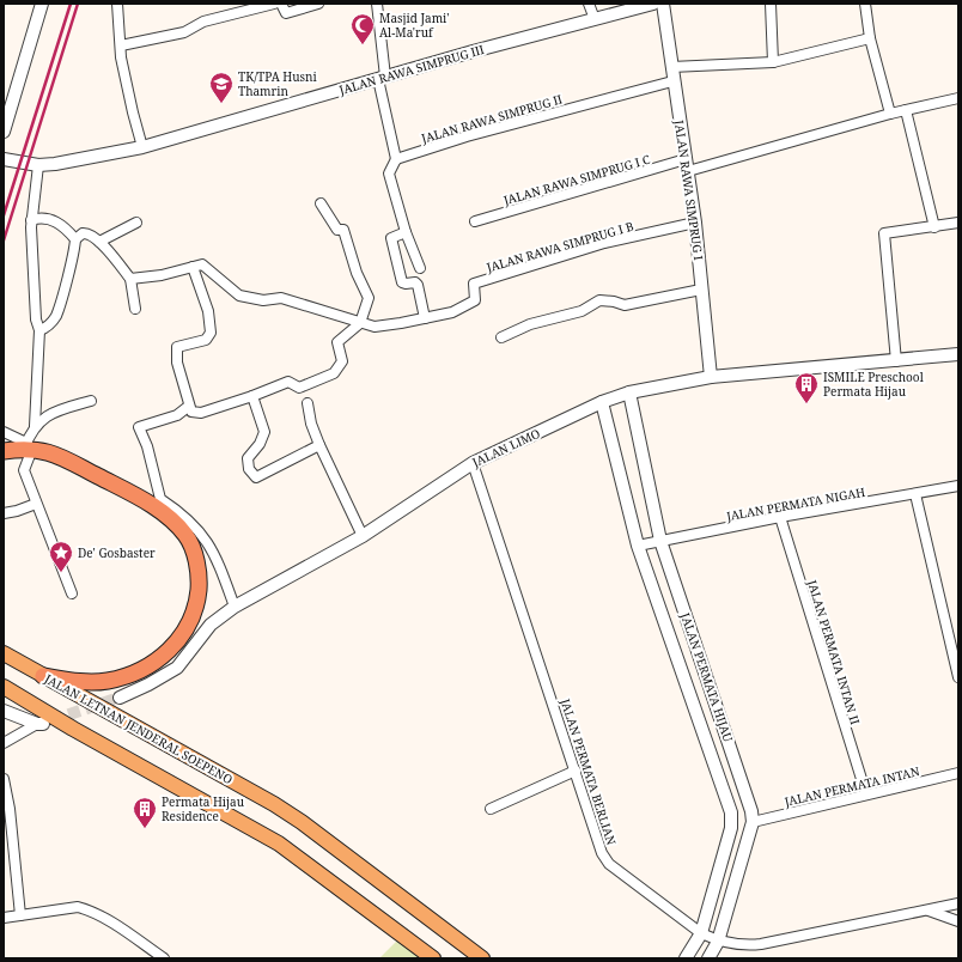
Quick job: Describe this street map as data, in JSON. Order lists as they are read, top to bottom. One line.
{"streets":{"main road":["JALAN LETNAN JENDERAL SOEPENO"],"street":["JALAN RAWA SIMPRUG III","JALAN RAWA SIMPRUG II","JALAN RAWA SIMPRUG I C","JALAN RAWA SIMPRUG I","JALAN RAWA SIMPRUG I B","JALAN LIMO","JALAN PERMATA NIGAH","JALAN PERMATA INTAN II","JALAN PERMATA HIJAU","JALAN PERMATA BERLIAN","JALAN PERMATA INTAN"]},"crossings":[["JALAN RAWA SIMPRUG II","JALAN RAWA SIMPRUG I"],["JALAN RAWA SIMPRUG I C","JALAN RAWA SIMPRUG I"],["JALAN RAWA SIMPRUG I","JALAN RAWA SIMPRUG I B"],["JALAN RAWA SIMPRUG I","JALAN LIMO"],["JALAN LIMO","JALAN PERMATA HIJAU"],["JALAN LIMO","JALAN PERMATA BERLIAN"],["JALAN PERMATA NIGAH","JALAN PERMATA INTAN II"],["JALAN PERMATA NIGAH","JALAN PERMATA HIJAU"],["JALAN PERMATA INTAN II","JALAN PERMATA INTAN"],["JALAN PERMATA HIJAU","JALAN PERMATA BERLIAN"],["JALAN PERMATA HIJAU","JALAN PERMATA INTAN"]],"places":{"mosque":["Masjid Jami' Al-Ma'ruf"],"school or university":["TK/TPA Husni Thamrin"],"building":["ISMILE Preschool Permata Hijau","Permata Hijau Residence"],"place":["De' Gosbaster"]}}
